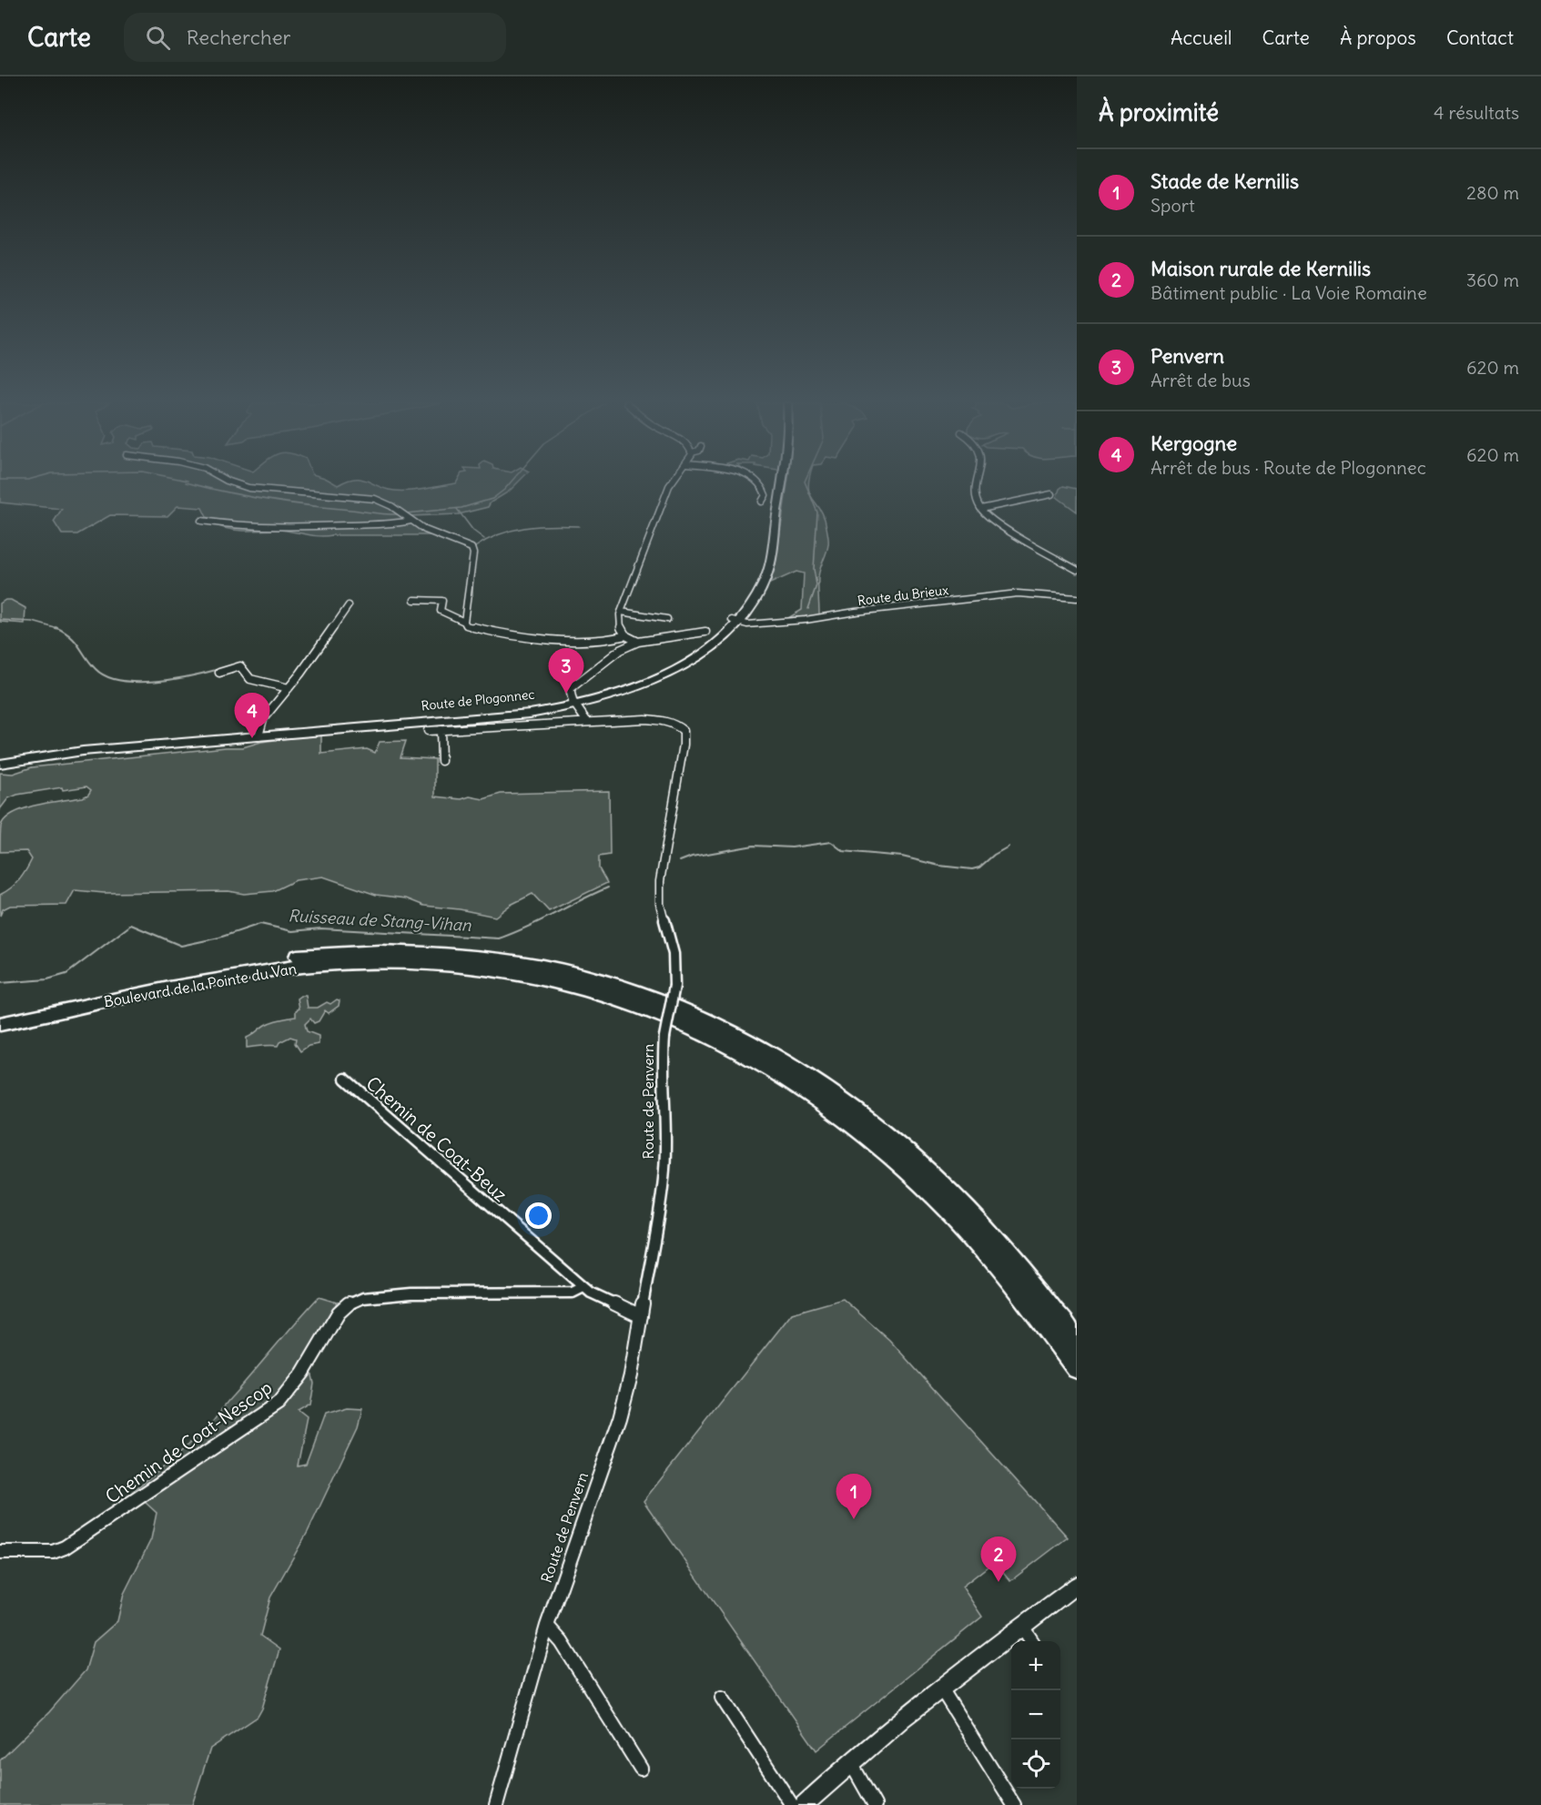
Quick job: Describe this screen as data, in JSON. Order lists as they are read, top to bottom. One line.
{"streets":{"highway":["Boulevard de la Pointe du Van"],"main road":["Route de Plogonnec"],"street":["Route du Brieux","Route de Penvern","Chemin de Coat-Beuz","Chemin de Coat-Nescop"]},"crossings":[["Route du Brieux","Route de Plogonnec"],["Route de Plogonnec","Route de Penvern"],["Route de Penvern","Chemin de Coat-Beuz"],["Chemin de Coat-Beuz","Chemin de Coat-Nescop"]],"water":["Ruisseau de Stang-Vihan"],"page":{"header":"Carte","search":"Rechercher","nav":["Accueil","Carte","À propos","Contact"],"heading":["À proximité","4 résultats"],"list":[{"mark":"1","name":"Stade de Kernilis","note":"Sport","value":"280 m"},{"mark":"2","name":"Maison rurale de Kernilis","note":"Bâtiment public · La Voie Romaine","value":"360 m"},{"mark":"3","name":"Penvern","note":"Arrêt de bus","value":"620 m"},{"mark":"4","name":"Kergogne","note":"Arrêt de bus · Route de Plogonnec","value":"620 m"}],"pins":["3","4","1","2"],"map_buttons":["+","−"]}}
